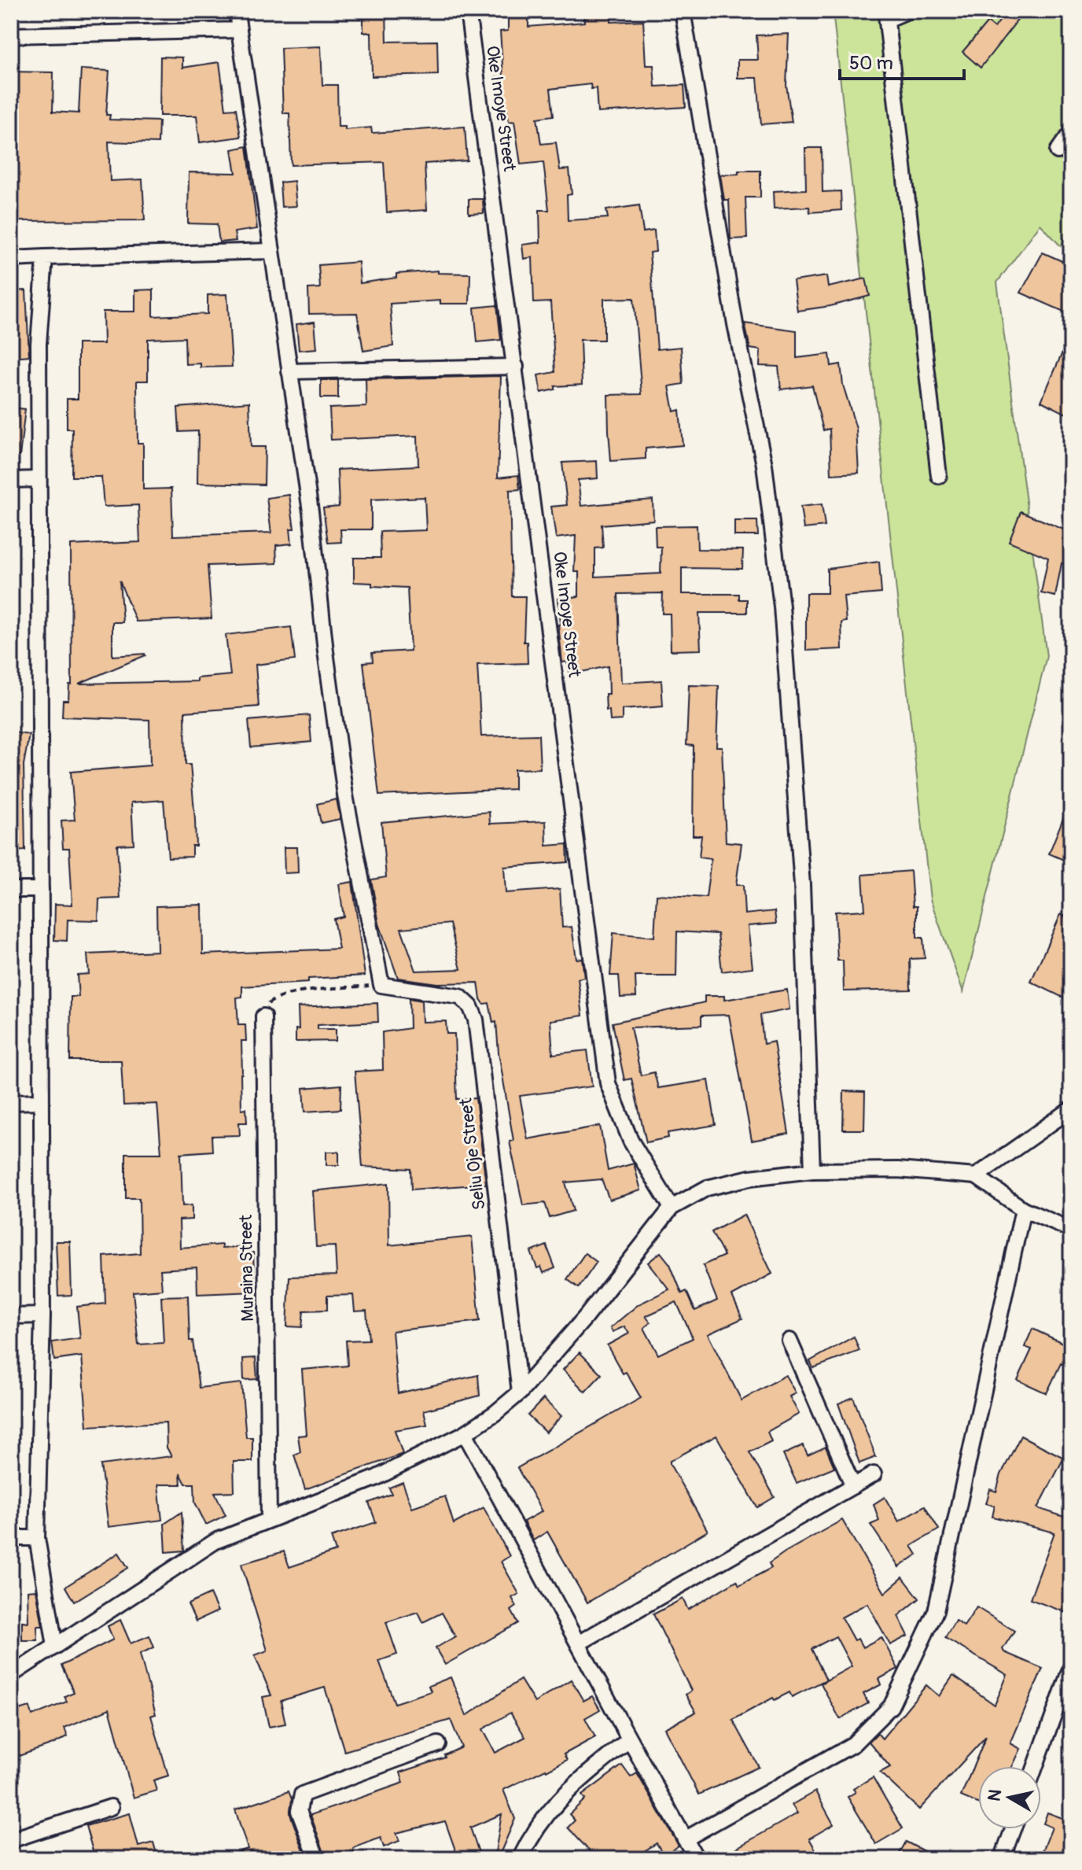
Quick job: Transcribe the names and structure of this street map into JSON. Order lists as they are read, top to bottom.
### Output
{
  "streets": {
    "street": ["Oke Imoye Street", "Seliu Oje Street", "Muraina Street"]
  },
  "scale_bar": "50 m",
  "north": "left"
}
